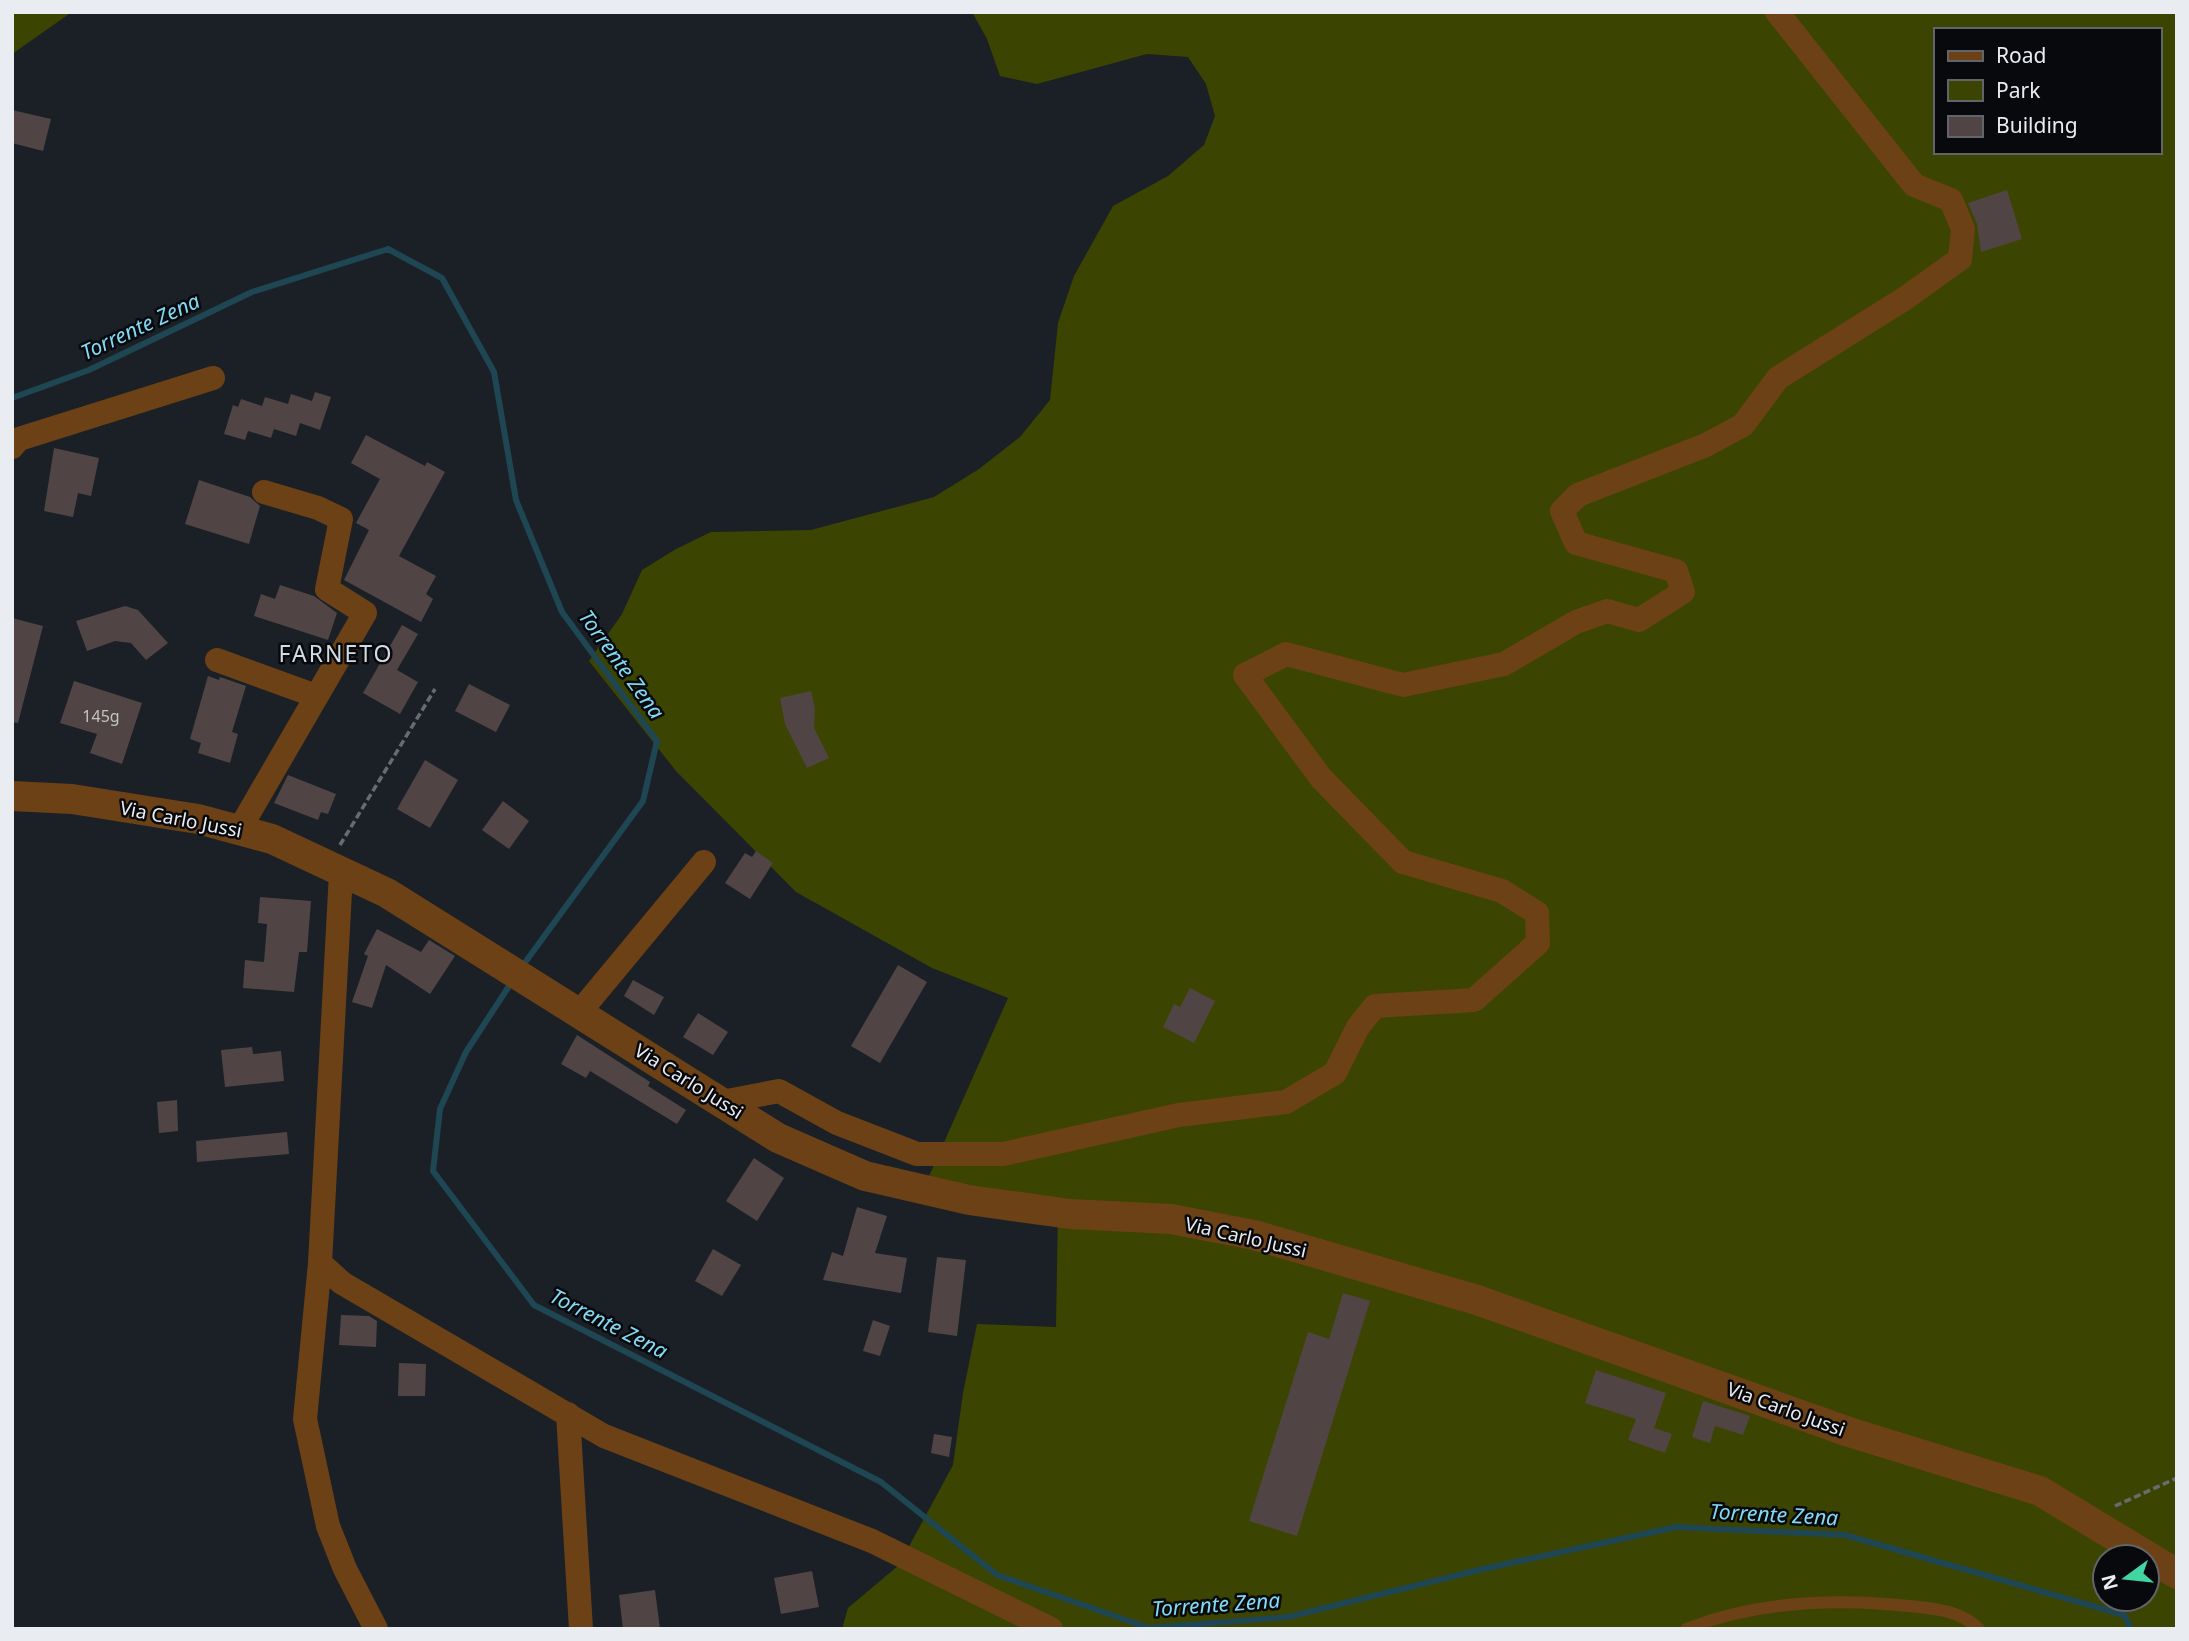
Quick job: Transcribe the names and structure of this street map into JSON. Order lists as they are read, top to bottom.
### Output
{
  "streets": {
    "street": ["Via Carlo Jussi"]
  },
  "districts": ["FARNETO"],
  "water": ["Torrente Zena"],
  "house_numbers": ["145g"],
  "legend": ["Road", "Park", "Building"],
  "north": "left"
}
